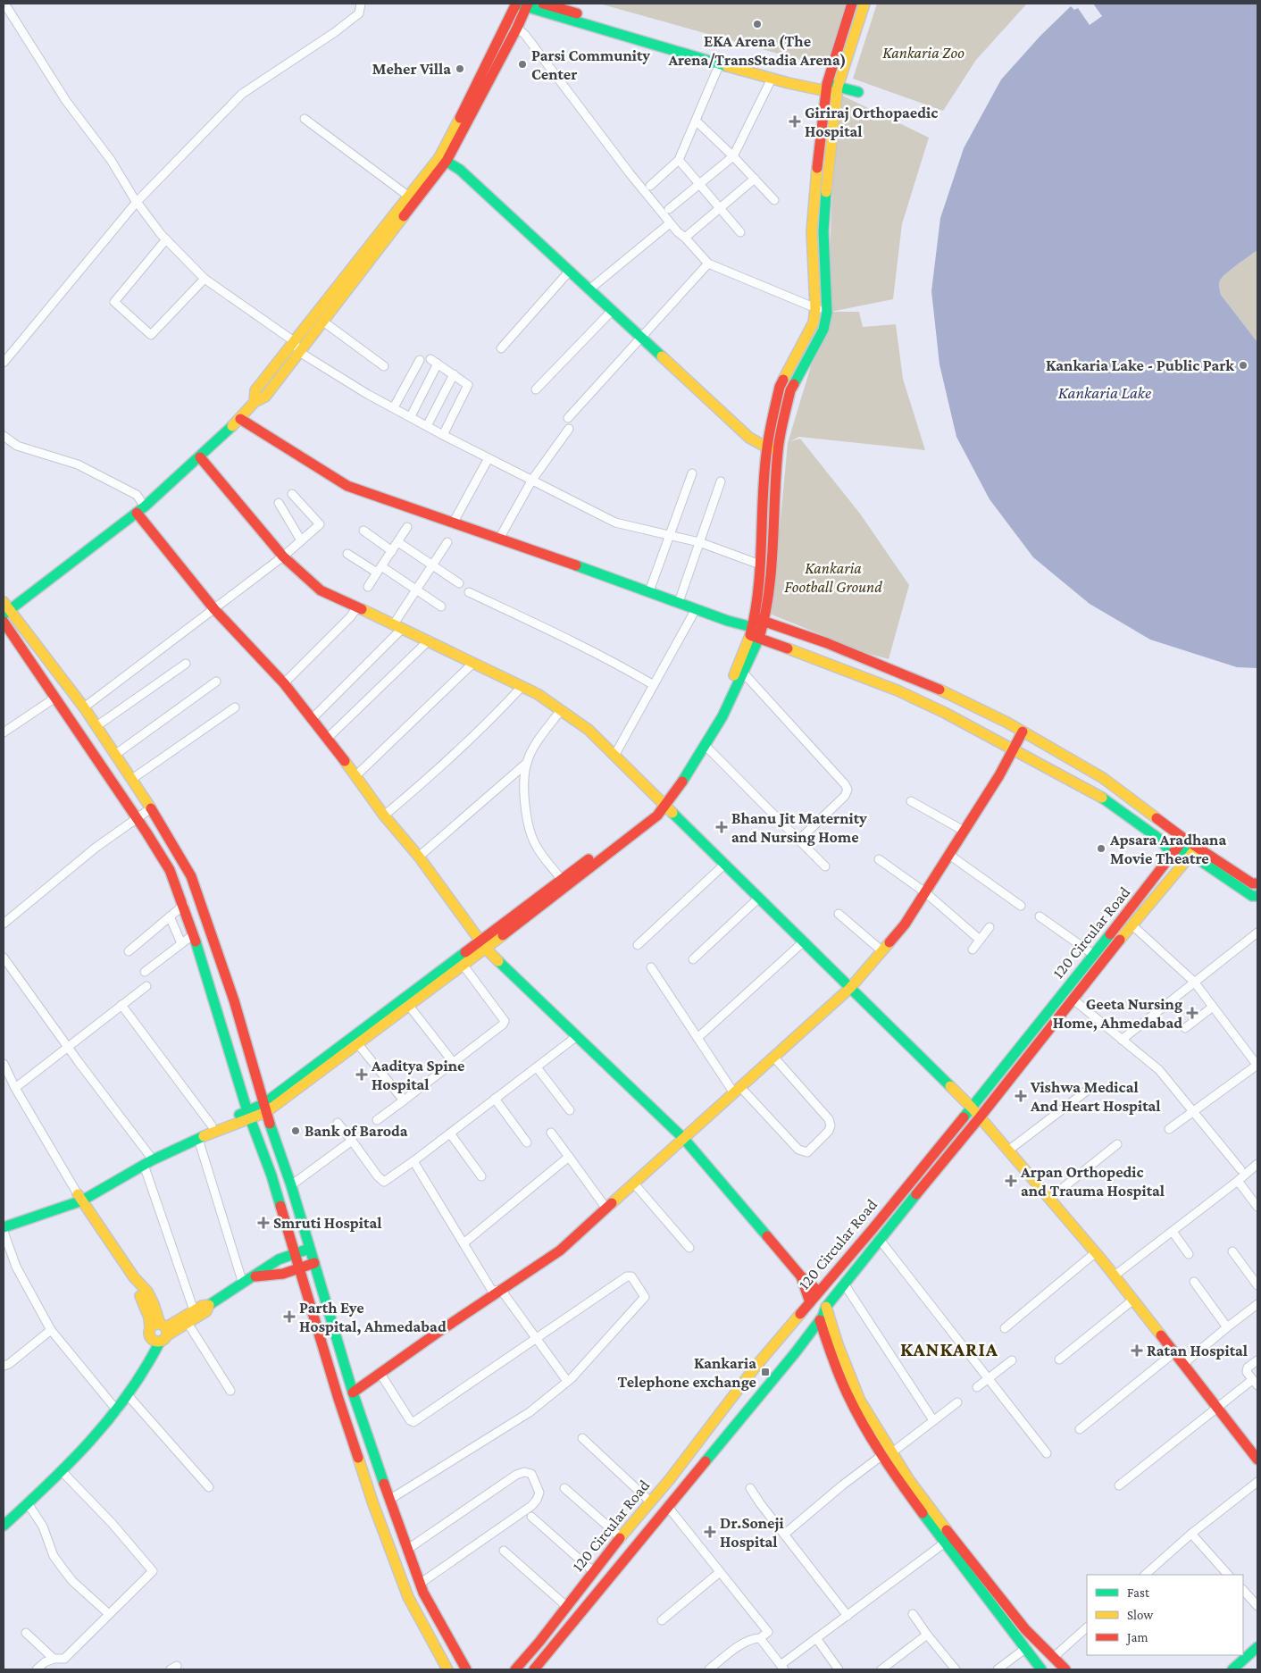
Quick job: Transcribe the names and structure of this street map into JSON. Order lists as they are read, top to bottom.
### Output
{
  "streets": {
    "main road": ["120 Circular Road"]
  },
  "districts": ["KANKARIA"],
  "water": ["Kankaria Lake"],
  "parks": ["Kankaria Zoo", "Kankaria Football Ground"],
  "places": {
    "other": [
      "EKA Arena (The Arena/TransStadia Arena)",
      "Parsi Community Center",
      "Meher Villa",
      "Kankaria Lake - Public Park",
      "Apsara Aradhana Movie Theatre",
      "Bank of Baroda"
    ],
    "health": [
      "Giriraj Orthopaedic Hospital",
      "Bhanu Jit Maternity and Nursing Home",
      "Geeta Nursing Home, Ahmedabad",
      "Aaditya Spine Hospital",
      "Vishwa Medical And Heart Hospital",
      "Arpan Orthopedic and Trauma Hospital",
      "Smruti Hospital",
      "Parth Eye Hospital, Ahmedabad",
      "Ratan Hospital",
      "Dr.Soneji Hospital"
    ],
    "transit": ["Kankaria Telephone exchange"]
  },
  "legend": ["Fast", "Slow", "Jam"]
}
